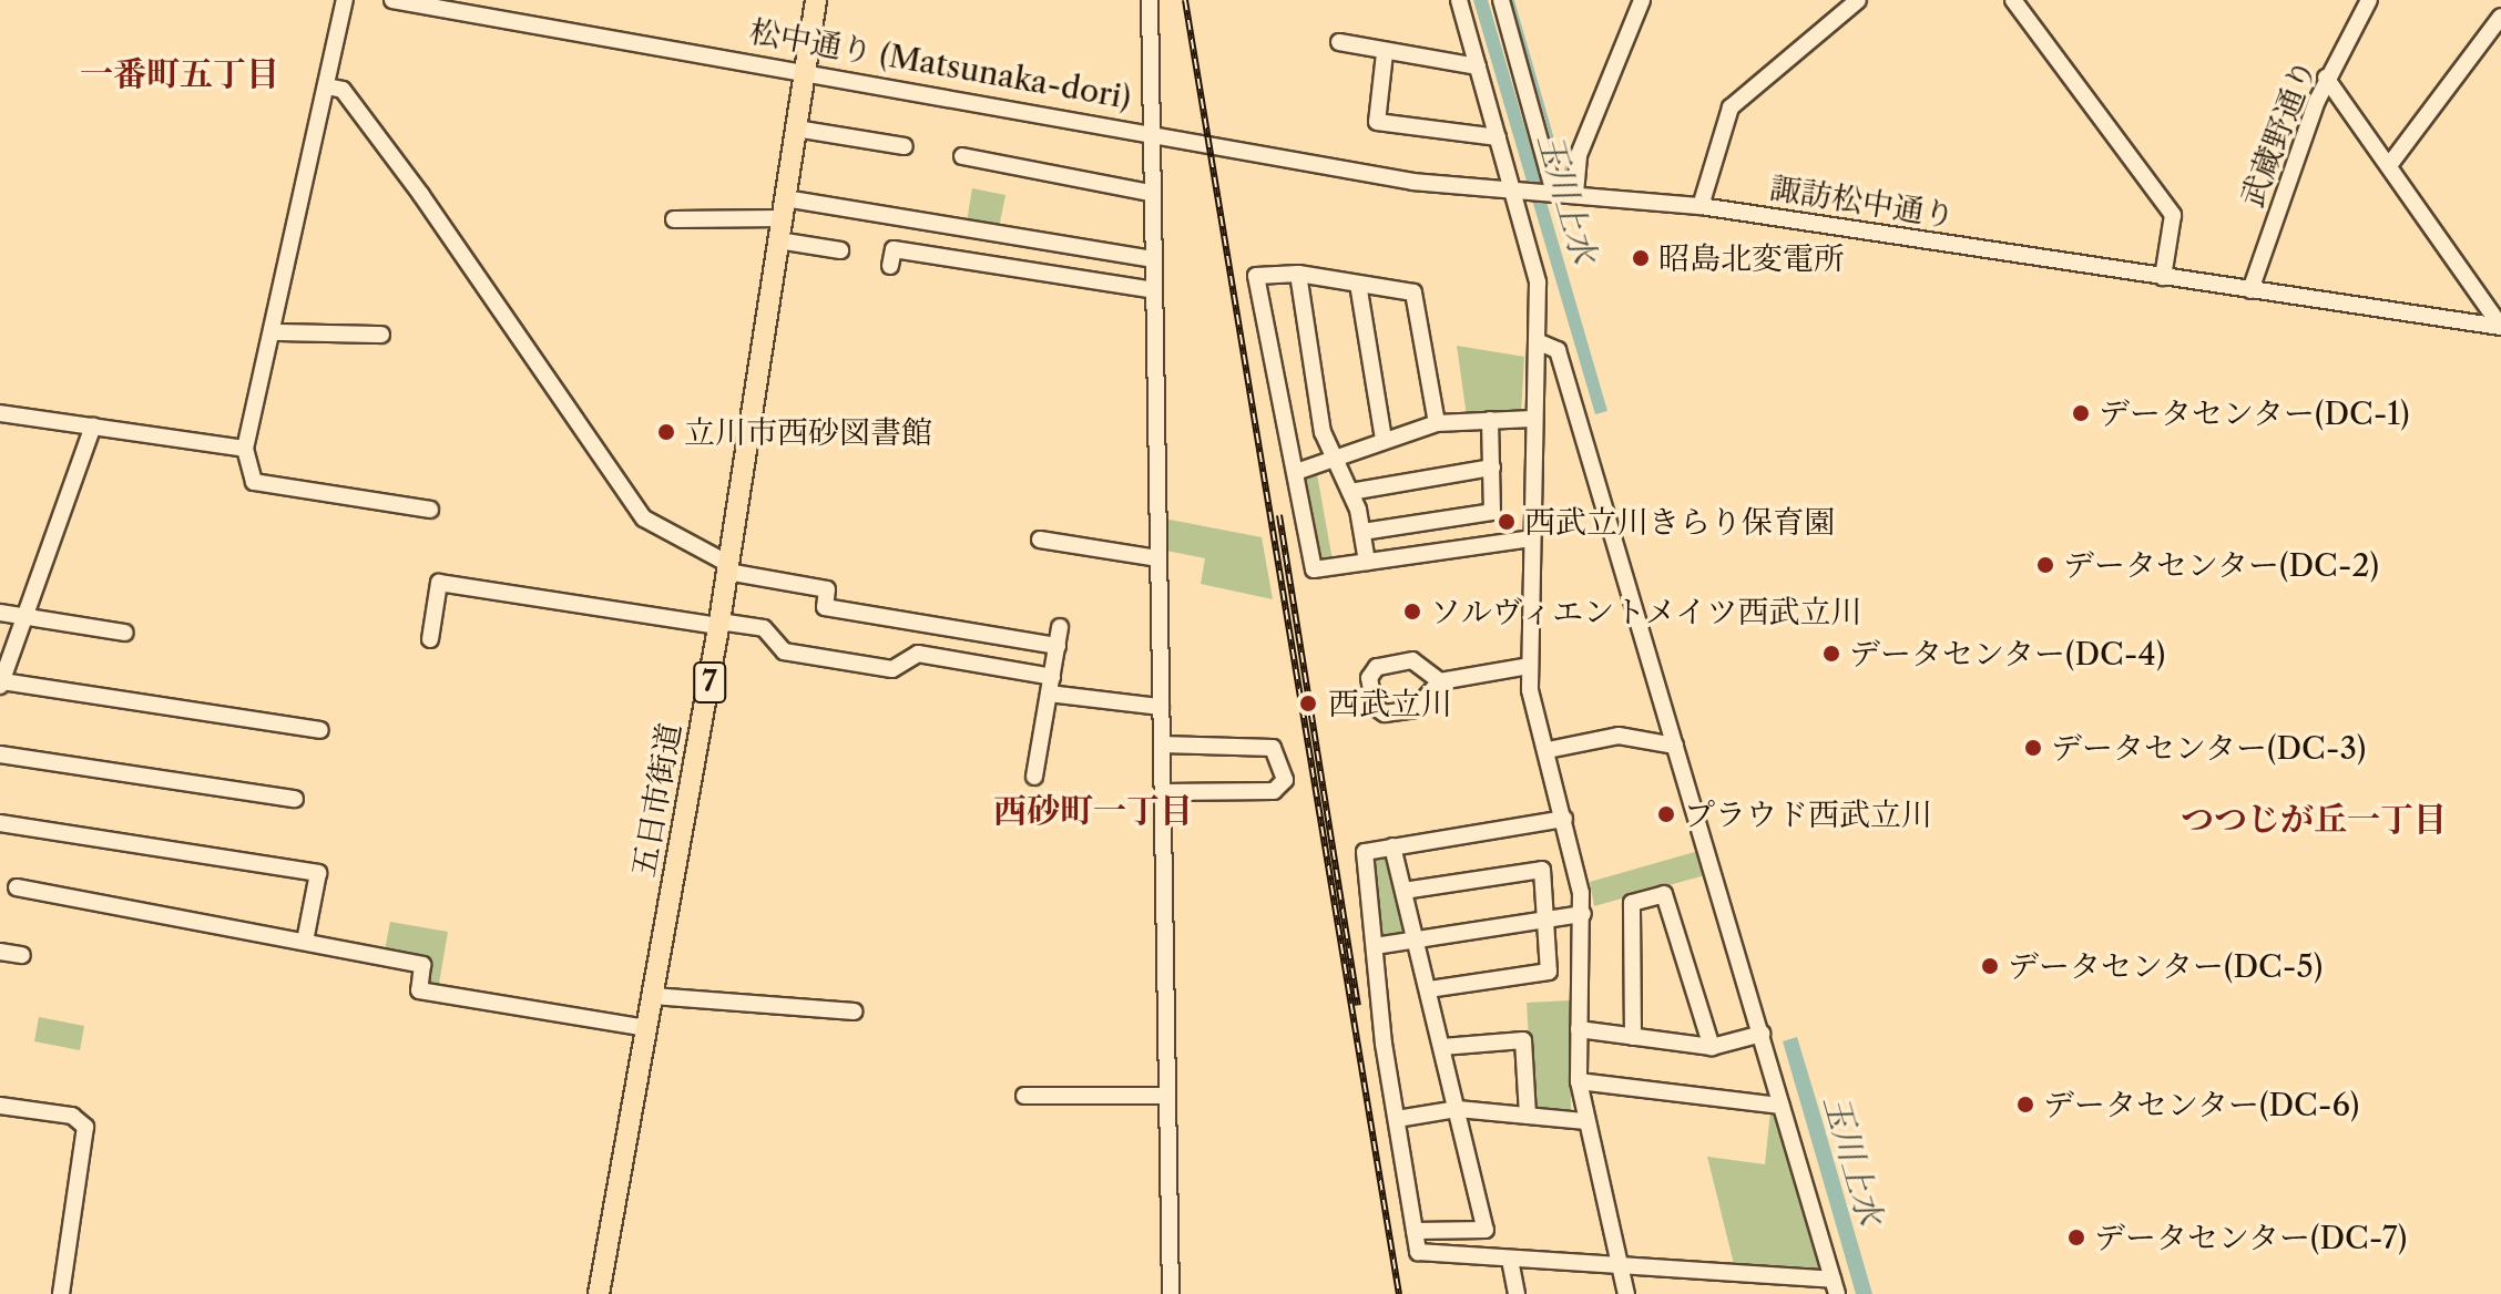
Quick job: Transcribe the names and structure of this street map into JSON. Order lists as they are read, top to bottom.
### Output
{
  "streets": {
    "main road": ["7", "五日市街道"],
    "street": ["松中通り (Matsunaka-dori)", "武蔵野通り", "諏訪松中通り"]
  },
  "crossings": [
    ["松中通り (Matsunaka-dori)", "諏訪松中通り"],
    ["松中通り (Matsunaka-dori)", "五日市街道"],
    ["武蔵野通り", "諏訪松中通り"]
  ],
  "districts": ["一番町五丁目", "西砂町一丁目", "つつじが丘一丁目"],
  "water": ["玉川上水"],
  "places": [
    "昭島北変電所",
    "データセンター(DC-1)",
    "立川市西砂図書館",
    "西武立川きらり保育園",
    "データセンター(DC-2)",
    "ソルヴィエントメイツ西武立川",
    "データセンター(DC-4)",
    "西武立川",
    "データセンター(DC-3)",
    "プラウド西武立川",
    "データセンター(DC-5)",
    "データセンター(DC-6)",
    "データセンター(DC-7)"
  ]
}
